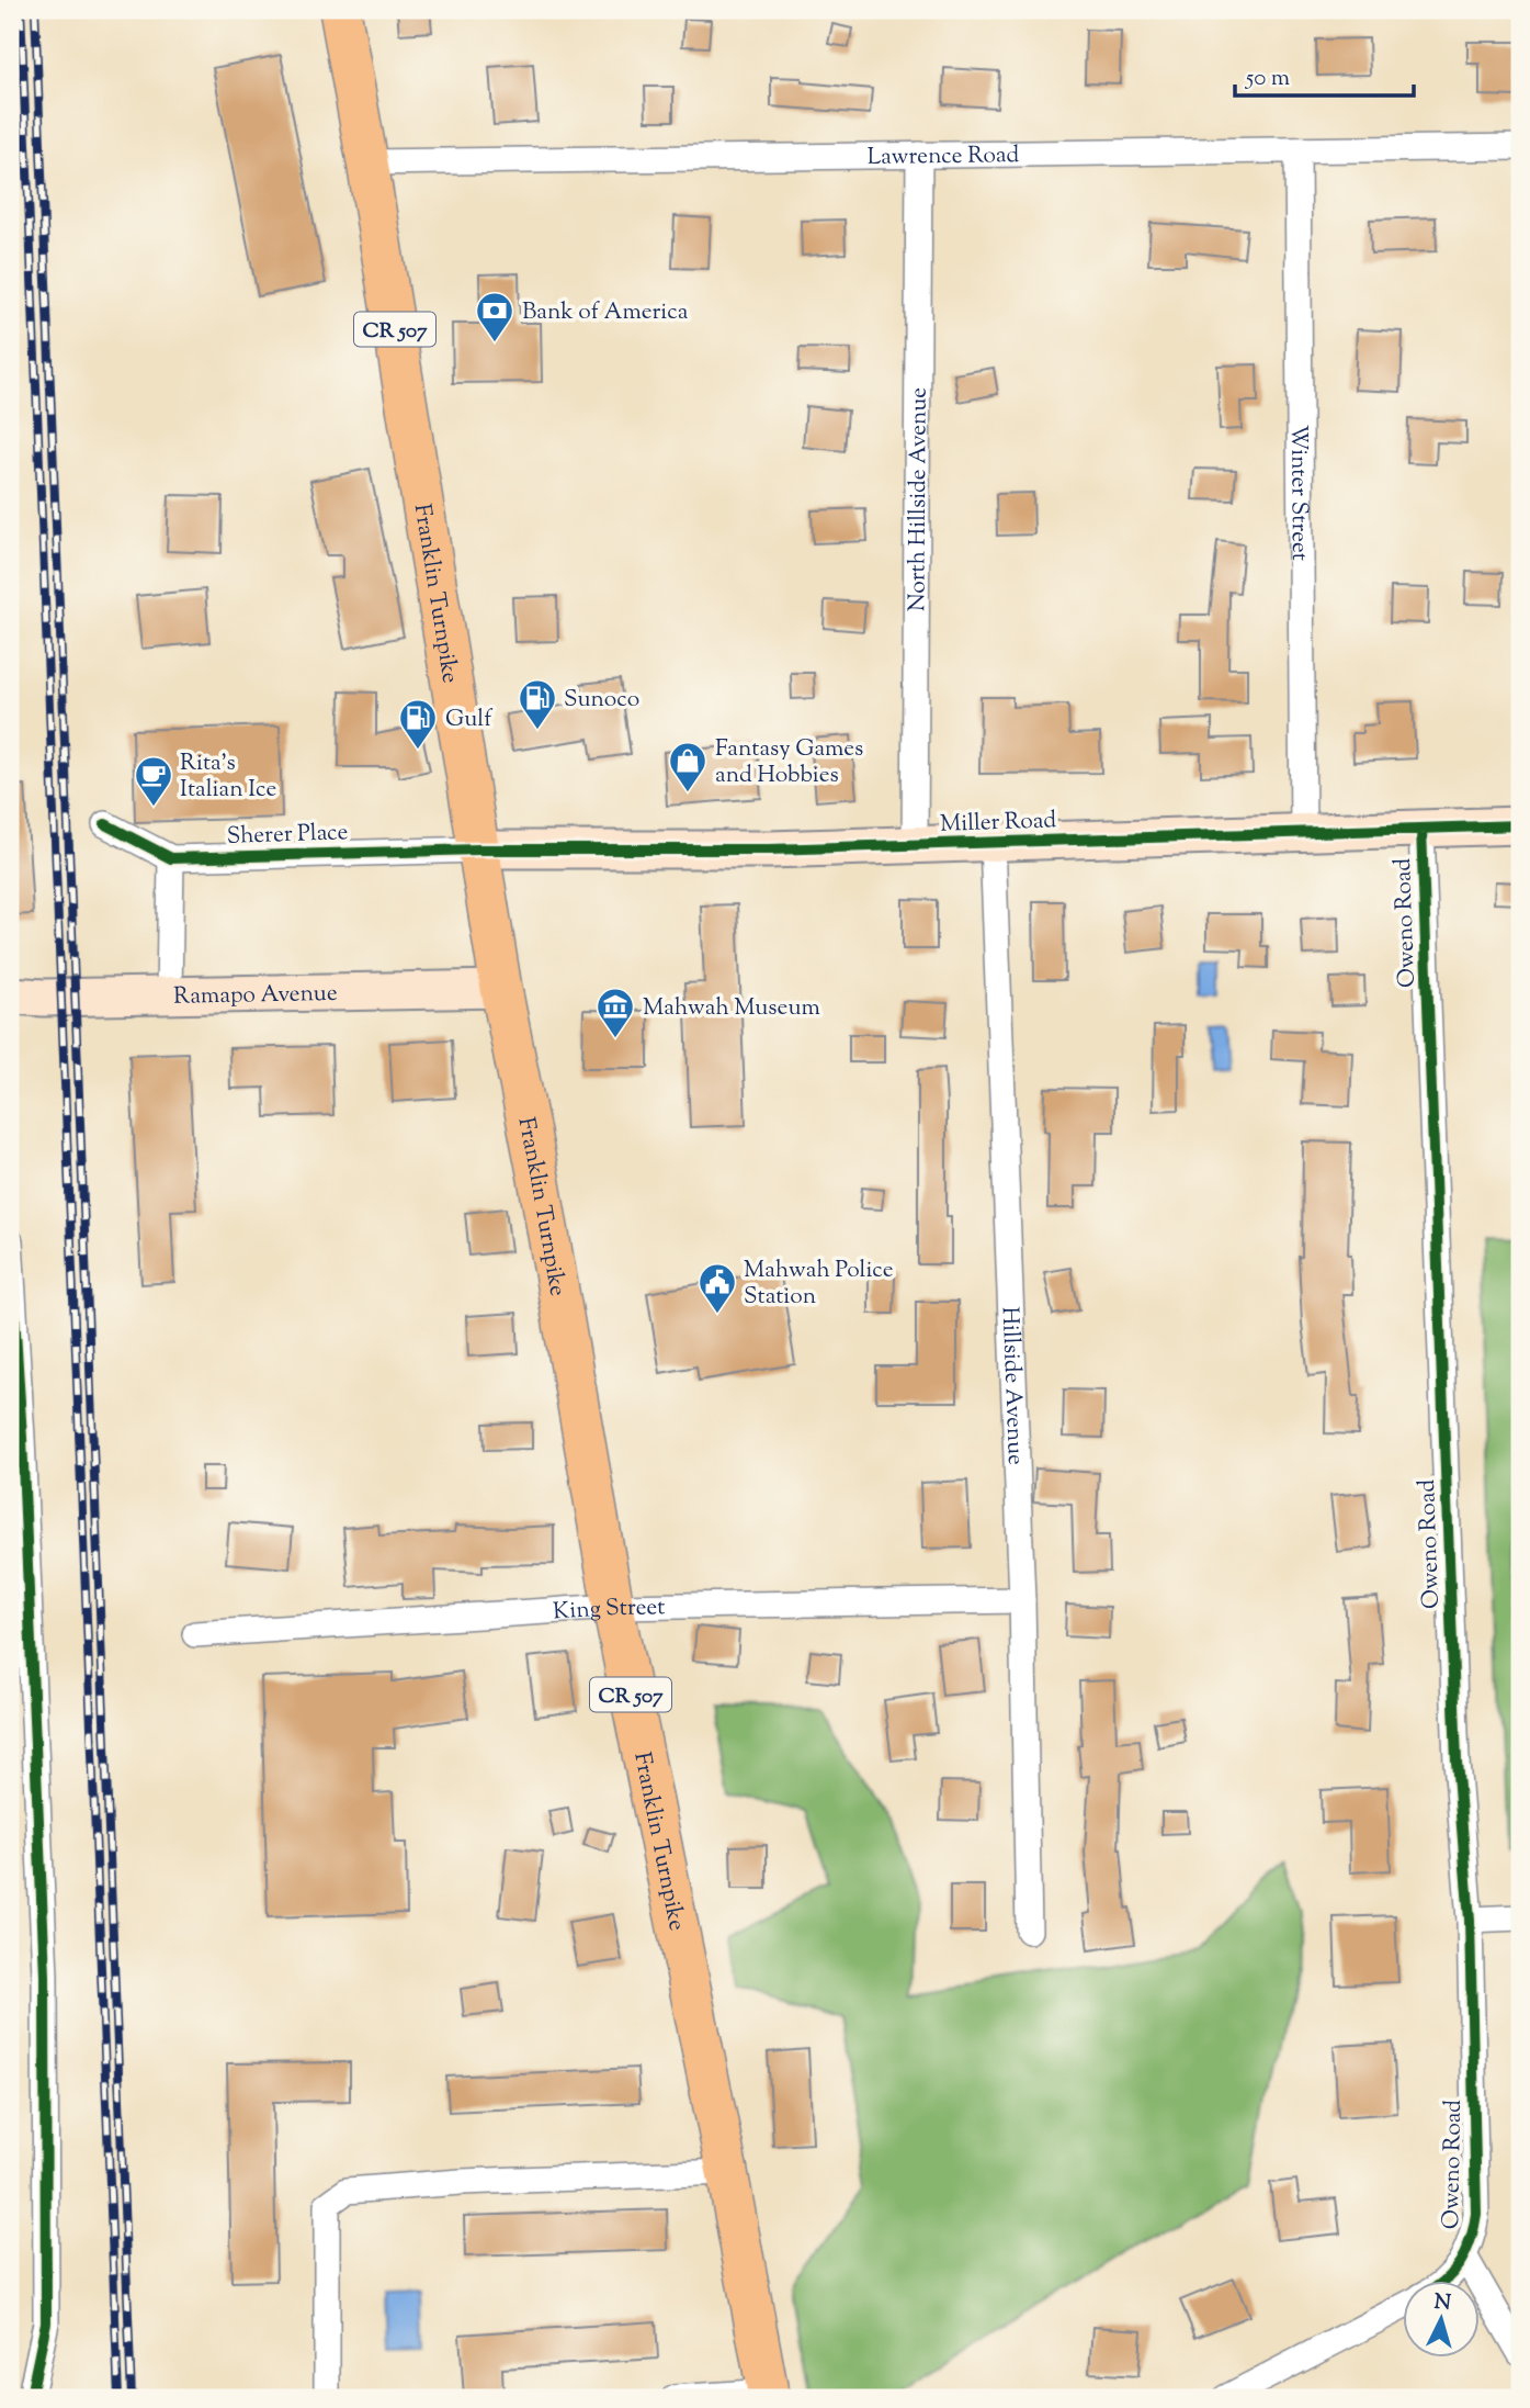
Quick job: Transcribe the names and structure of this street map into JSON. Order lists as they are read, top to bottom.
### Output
{
  "streets": {
    "main road": ["CR 507", "Franklin Turnpike"],
    "street": [
      "Lawrence Road",
      "Winter Street",
      "North Hillside Avenue",
      "Miller Road",
      "Sherer Place",
      "Oweno Road",
      "Ramapo Avenue",
      "Hillside Avenue",
      "King Street"
    ]
  },
  "crossings": [
    ["Lawrence Road", "Winter Street"],
    ["Lawrence Road", "North Hillside Avenue"],
    ["Lawrence Road", "Franklin Turnpike"],
    ["Winter Street", "Miller Road"],
    ["North Hillside Avenue", "Miller Road"],
    ["Franklin Turnpike", "Miller Road"],
    ["Franklin Turnpike", "Sherer Place"],
    ["Franklin Turnpike", "Ramapo Avenue"],
    ["Franklin Turnpike", "King Street"],
    ["Miller Road", "Sherer Place"],
    ["Miller Road", "Oweno Road"],
    ["Miller Road", "Hillside Avenue"],
    ["Hillside Avenue", "King Street"]
  ],
  "places": {
    "bank": ["Bank of America"],
    "fuel station": ["Sunoco", "Gulf"],
    "shop": ["Fantasy Games and Hobbies"],
    "cafe": ["Rita's Italian Ice"],
    "museum": ["Mahwah Museum"],
    "public building": ["Mahwah Police Station"]
  },
  "scale_bar": "50 m",
  "north": "top"
}
